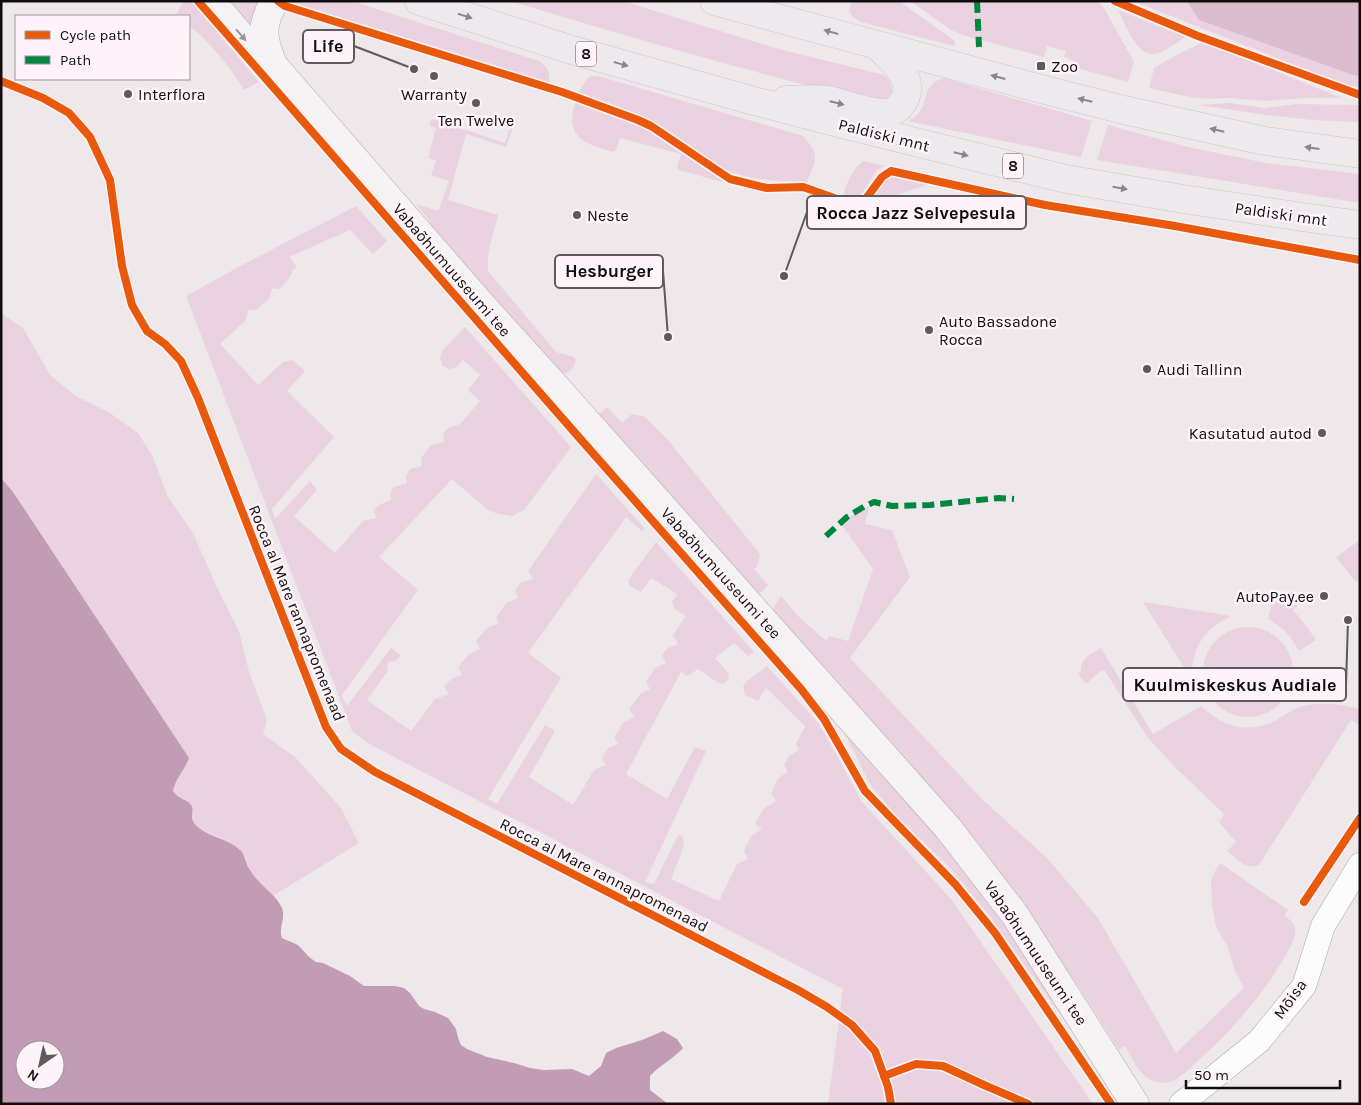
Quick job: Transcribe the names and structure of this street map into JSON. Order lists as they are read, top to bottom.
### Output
{
  "streets": {
    "main road": ["8", "Paldiski mnt"],
    "street": ["Vabaõhumuuseumi tee", "Mõisa"],
    "cycle path": ["Rocca al Mare rannapromenaad"]
  },
  "places": {
    "transit": ["Zoo"],
    "other": [
      "Life",
      "Warranty",
      "Interflora",
      "Ten Twelve",
      "Neste",
      "Rocca Jazz Selvepesula",
      "Auto Bassadone Rocca",
      "Hesburger",
      "Audi Tallinn",
      "Kasutatud autod",
      "AutoPay.ee",
      "Kuulmiskeskus Audiale"
    ]
  },
  "legend": ["Cycle path", "Path"],
  "scale_bar": "50 m",
  "north": "bottom left"
}
